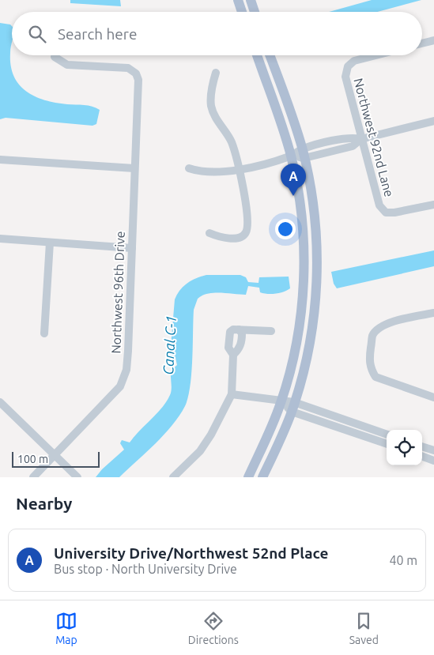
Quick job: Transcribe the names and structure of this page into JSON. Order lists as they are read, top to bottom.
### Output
{
  "streets": {
    "street": ["Northwest 92nd Lane", "Northwest 96th Drive"]
  },
  "water": ["Canal C-1"],
  "scale_bar": "100 m",
  "page": {
    "search": "Search here",
    "pins": "A",
    "scale": "100 m",
    "heading": "Nearby",
    "list": [
      {
        "mark": "A",
        "name": "University Drive/Northwest 52nd Place",
        "note": "Bus stop · North University Drive",
        "value": "40 m"
      }
    ],
    "nav": ["Map", "Directions", "Saved"]
  }
}
